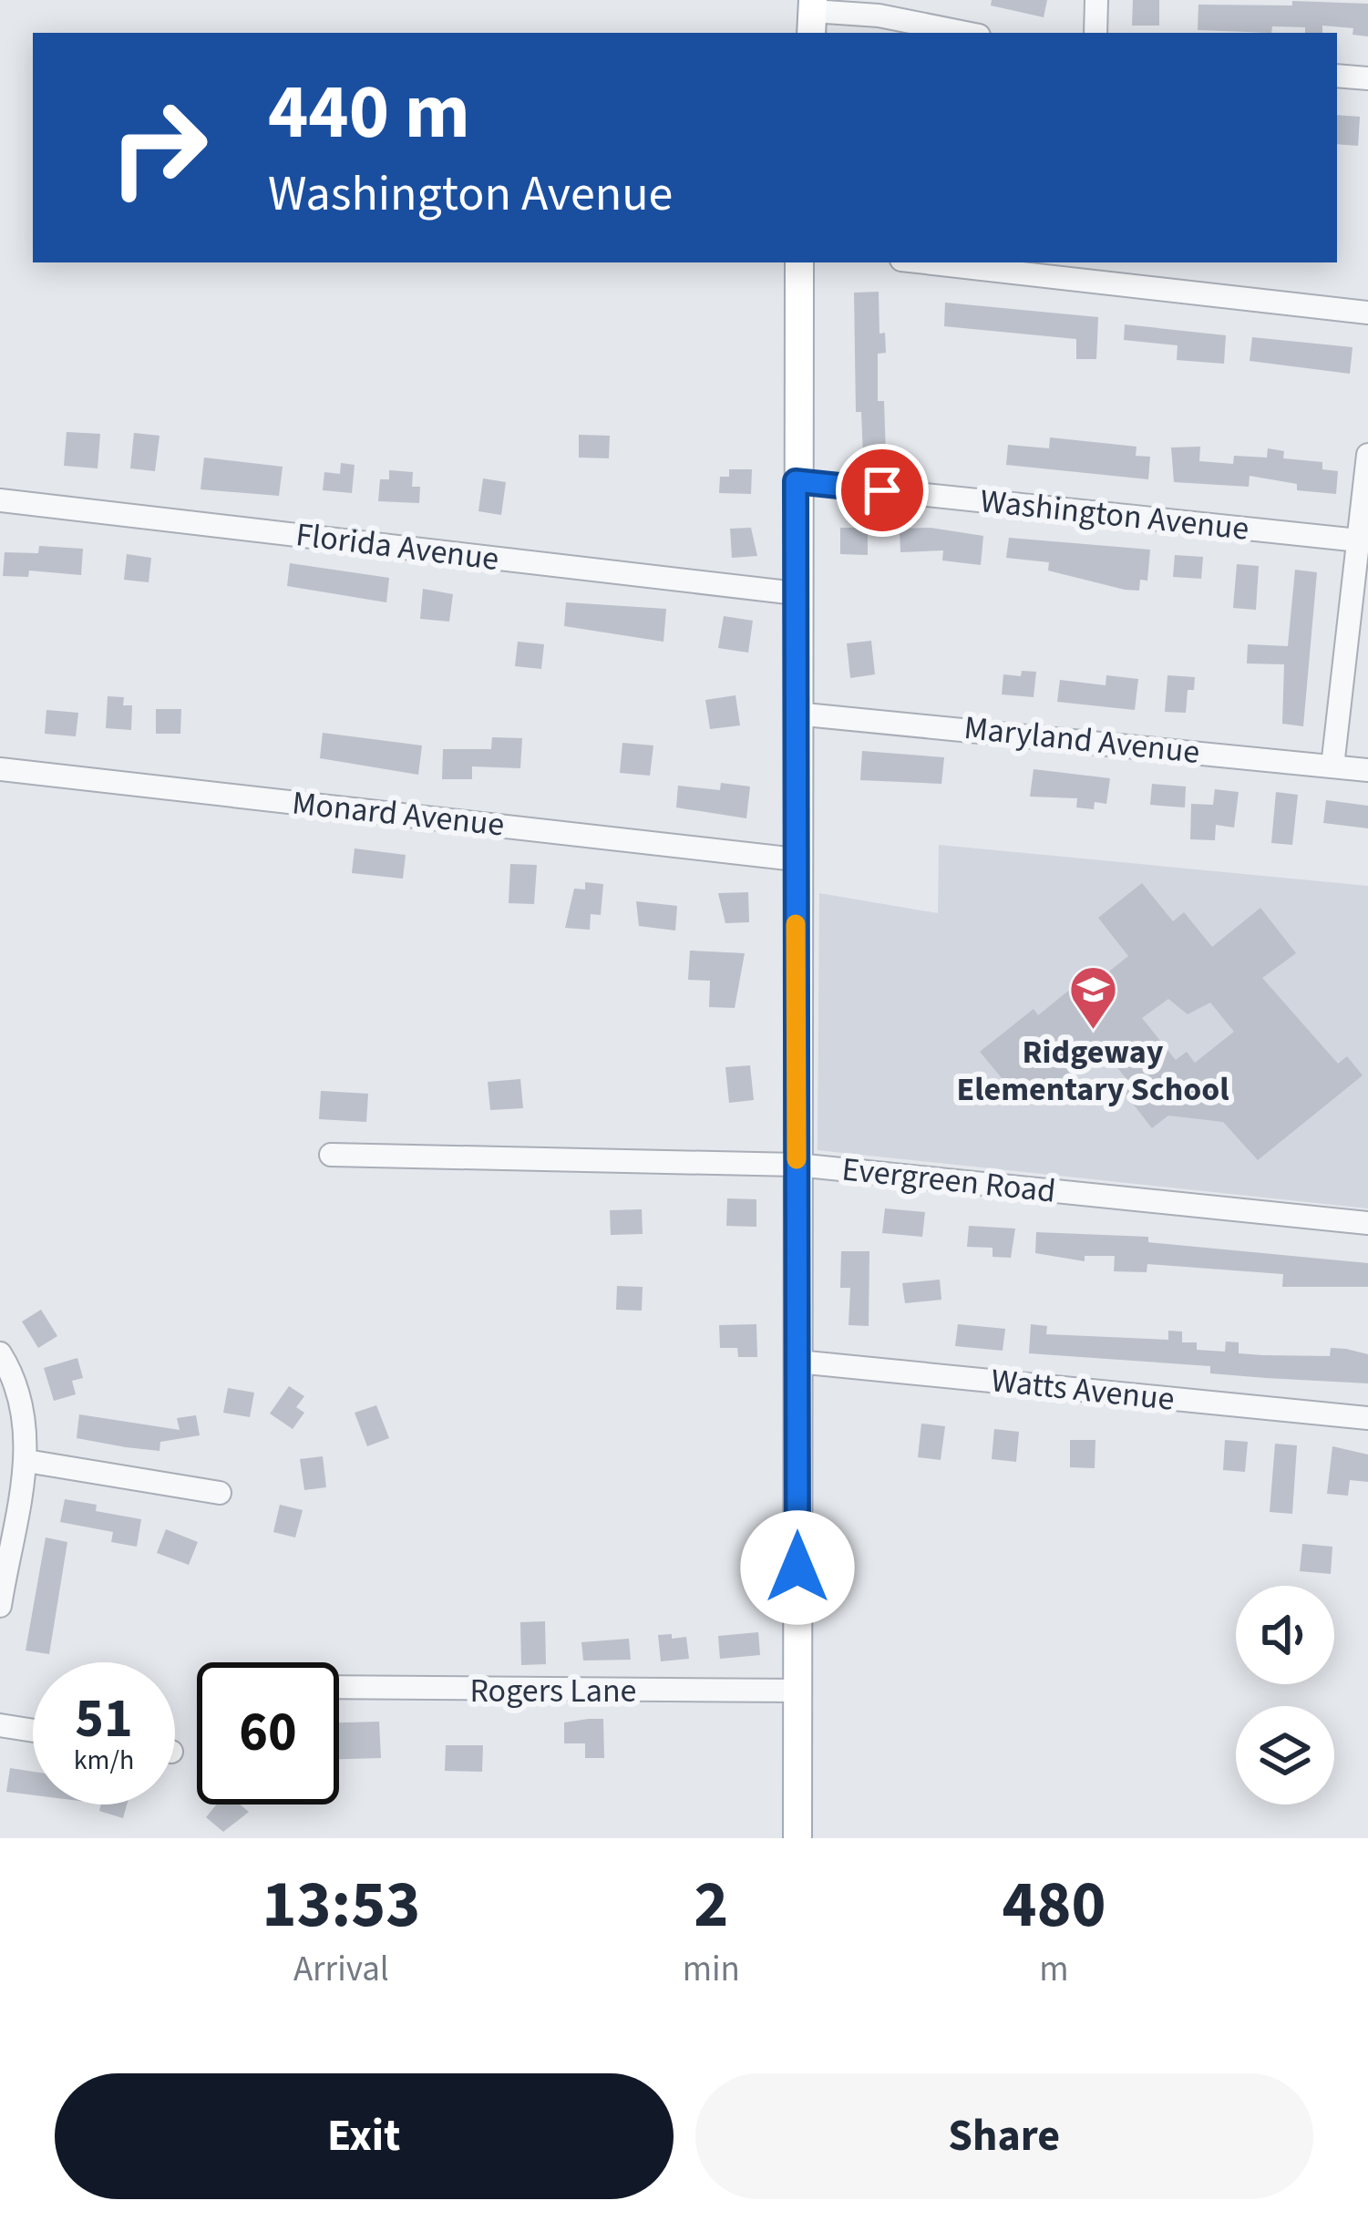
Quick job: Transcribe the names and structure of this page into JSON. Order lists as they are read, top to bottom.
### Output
{
  "streets": {
    "street": [
      "Washington Avenue",
      "Florida Avenue",
      "Maryland Avenue",
      "Monard Avenue",
      "Evergreen Road",
      "Watts Avenue",
      "Rogers Lane"
    ]
  },
  "places": {
    "school or university": ["Ridgeway Elementary School"]
  },
  "page": {
    "turn": ["440 m", "Washington Avenue"],
    "speed": "51 km/h",
    "limit": "60",
    "eta": [
      "13:53",
      "Arrival",
      "2",
      "min",
      "480",
      "m"
    ],
    "buttons": ["Exit", "Share"]
  }
}
